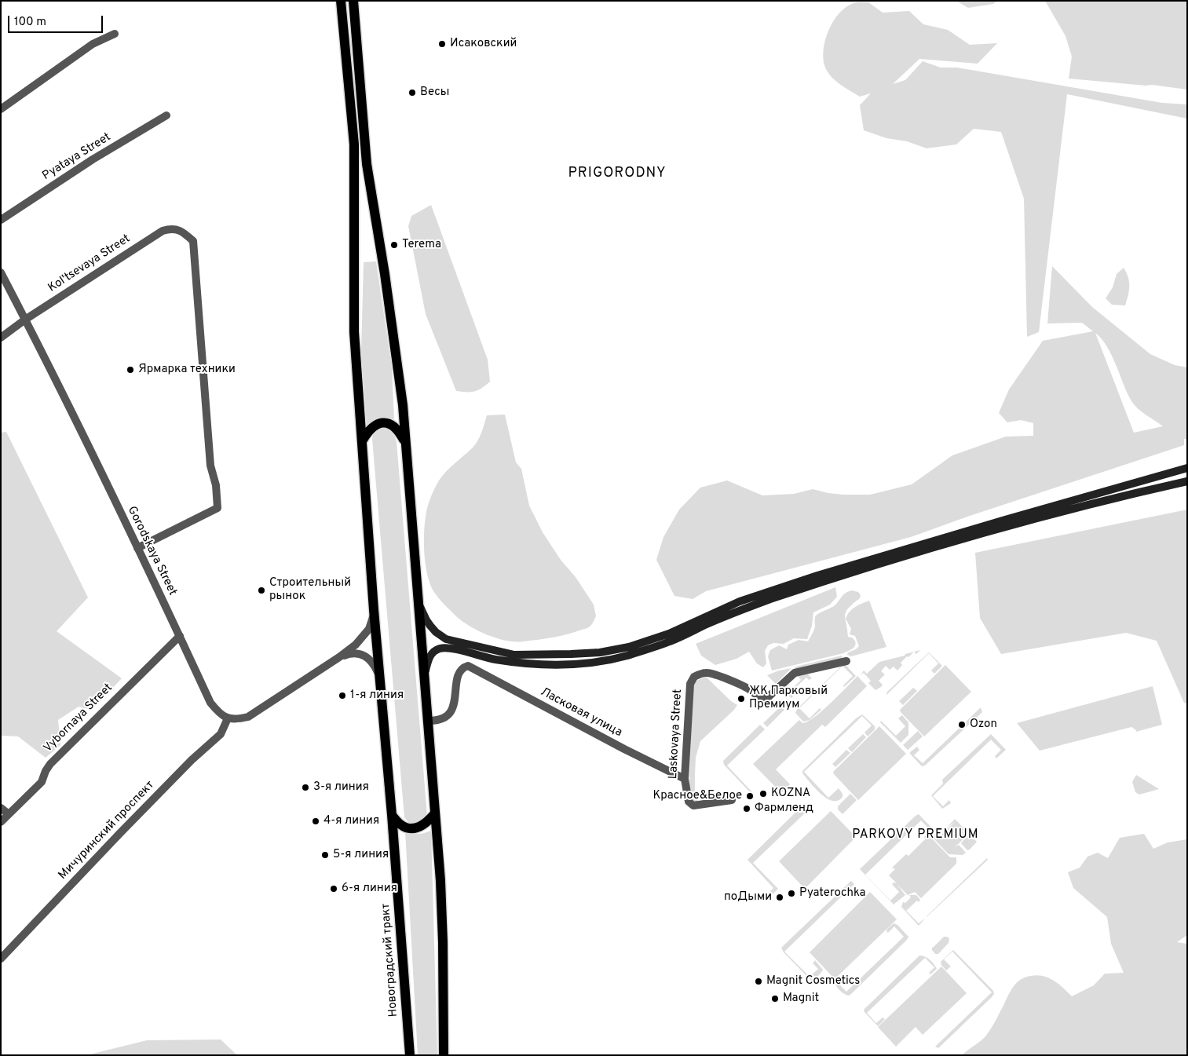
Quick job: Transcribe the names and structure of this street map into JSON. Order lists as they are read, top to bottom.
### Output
{
  "streets": {
    "main road": ["Новоградский тракт"],
    "street": [
      "Pyataya Street",
      "Kol'tsevaya Street",
      "Gorodskaya Street",
      "Ласковая улица",
      "Vybornaya Street",
      "Laskovaya Street",
      "Мичуринский проспект"
    ]
  },
  "crossings": [
    ["Kol'tsevaya Street", "Gorodskaya Street"],
    ["Gorodskaya Street", "Vybornaya Street"],
    ["Gorodskaya Street", "Мичуринский проспект"],
    ["Ласковая улица", "Laskovaya Street"]
  ],
  "districts": ["PRIGORODNY", "PARKOVY PREMIUM"],
  "places": [
    "Исаковский",
    "Весы",
    "Terema",
    "Ярмарка техники",
    "Строительный рынок",
    "1-я линия",
    "ЖК Парковый Премиум",
    "Ozon",
    "3-я линия",
    "KOZNA",
    "Красное&Белое",
    "Фармленд",
    "4-я линия",
    "5-я линия",
    "6-я линия",
    "Pyaterochka",
    "поДыми",
    "Magnit Cosmetics",
    "Magnit"
  ],
  "scale_bar": "100 m"
}
